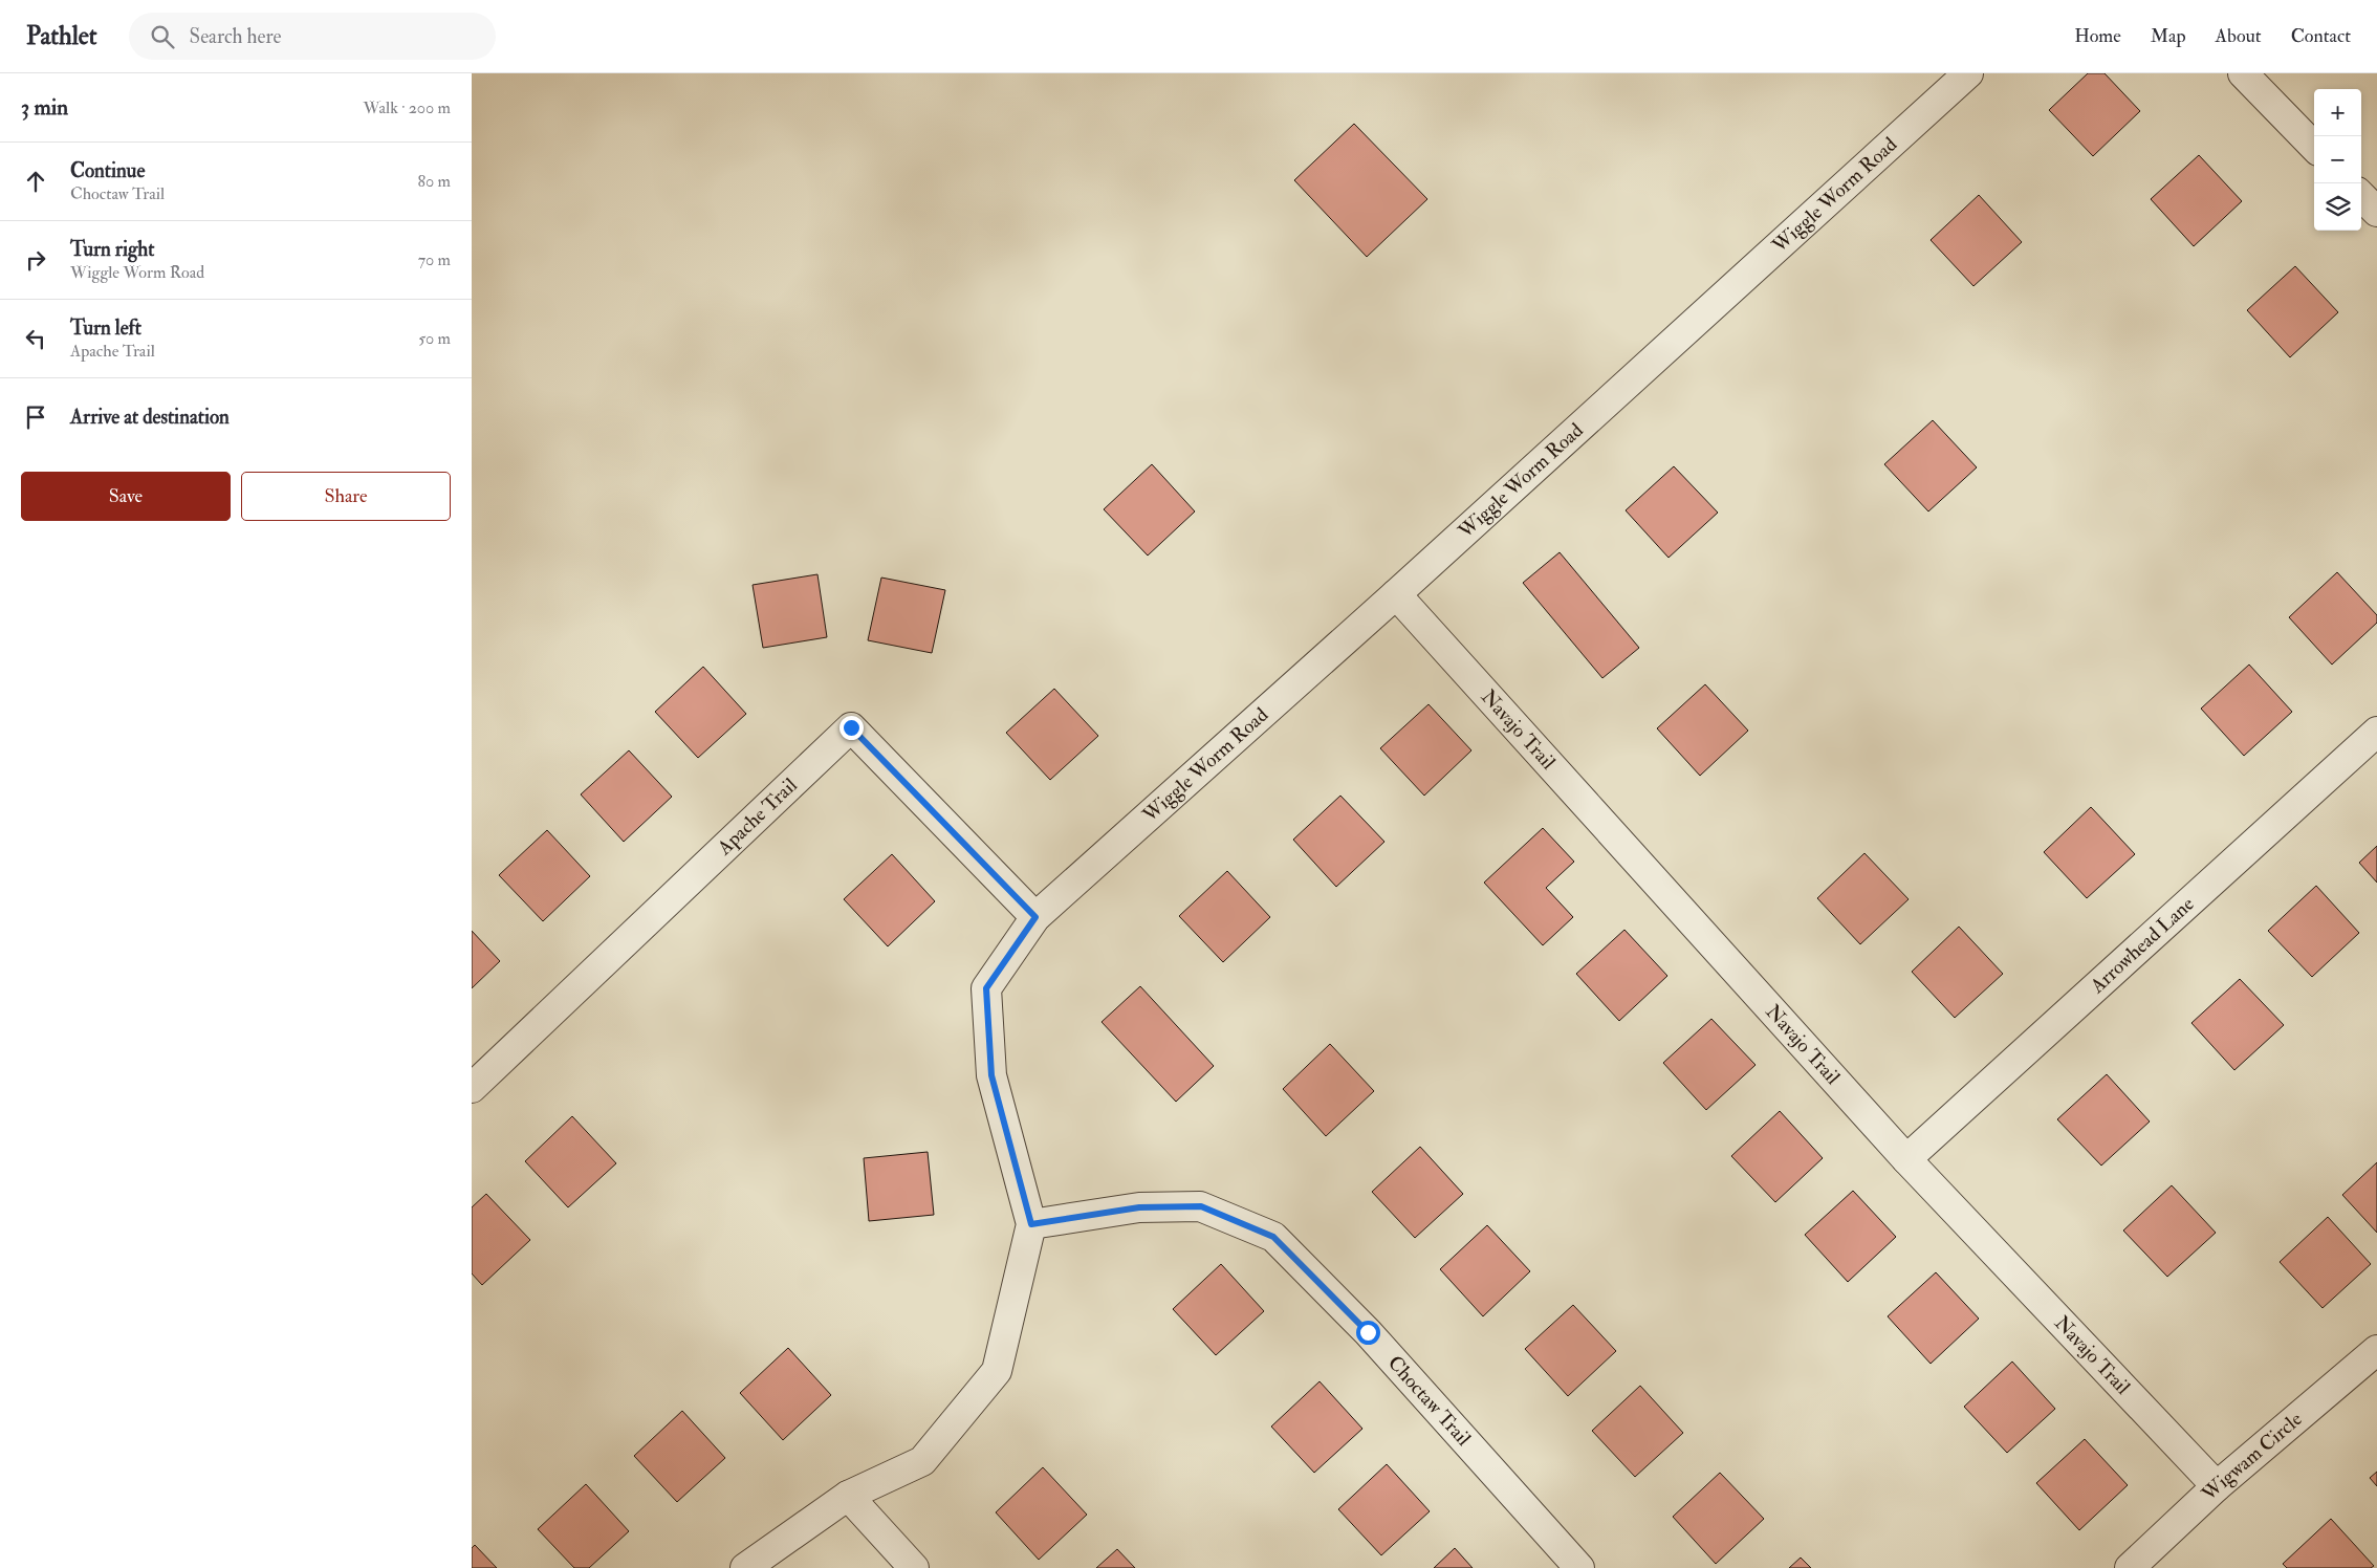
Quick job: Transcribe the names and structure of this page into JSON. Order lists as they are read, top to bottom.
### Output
{
  "streets": {
    "street": [
      "Wiggle Worm Road",
      "Navajo Trail",
      "Apache Trail",
      "Arrowhead Lane",
      "Choctaw Trail",
      "Wigwam Circle"
    ]
  },
  "crossings": [
    ["Wiggle Worm Road", "Navajo Trail"],
    ["Wiggle Worm Road", "Apache Trail"],
    ["Wiggle Worm Road", "Choctaw Trail"],
    ["Navajo Trail", "Arrowhead Lane"],
    ["Navajo Trail", "Wigwam Circle"]
  ],
  "page": {
    "header": "Pathlet",
    "search": "Search here",
    "nav": [
      "Home",
      "Map",
      "About",
      "Contact"
    ],
    "heading": ["3 min", "Walk · 200 m"],
    "map_buttons": ["+", "−"],
    "list": [
      ["Continue", "Choctaw Trail", "80 m"],
      ["Turn right", "Wiggle Worm Road", "70 m"],
      ["Turn left", "Apache Trail", "50 m"],
      "Arrive at destination"
    ],
    "buttons": ["Save", "Share"]
  }
}
